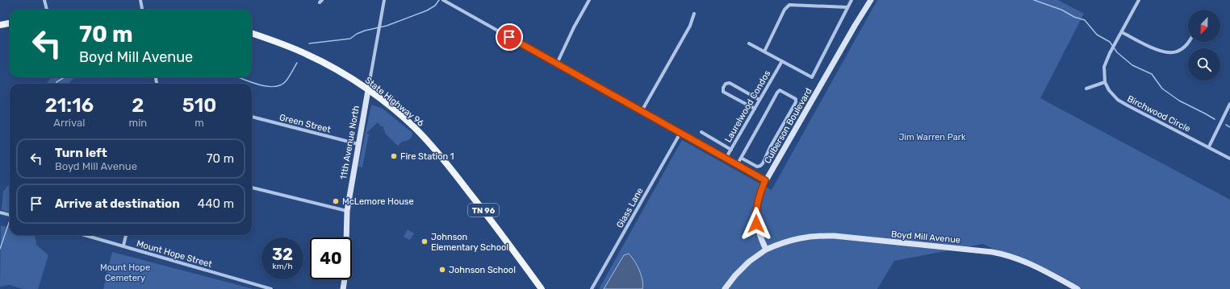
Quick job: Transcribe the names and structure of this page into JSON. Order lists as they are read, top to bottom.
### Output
{
  "streets": {
    "main road": ["State Highway 96", "TN 96"],
    "street": [
      "Laurelwood Condos",
      "Birchwood Circle",
      "Green Street",
      "Culberson Boulevard",
      "11th Avenue North",
      "Glass Lane",
      "Boyd Mill Avenue",
      "Mount Hope Street"
    ]
  },
  "crossings": [
    ["State Highway 96", "11th Avenue North"],
    ["Green Street", "11th Avenue North"],
    ["Culberson Boulevard", "Boyd Mill Avenue"]
  ],
  "parks": ["Jim Warren Park", "Mount Hope Cemetery"],
  "places": [
    "Fire Station 1",
    "McLemore House",
    "Johnson Elementary School",
    "Johnson School"
  ],
  "north": "bottom",
  "page": {
    "turn": ["70 m", "Boyd Mill Avenue"],
    "eta": [
      "21:16",
      "Arrival",
      "2",
      "min",
      "510",
      "m"
    ],
    "list": [
      {
        "name": "Turn left",
        "note": "Boyd Mill Avenue",
        "value": "70 m"
      },
      {
        "name": "Arrive at destination",
        "value": "440 m"
      }
    ],
    "speed": "32 km/h",
    "limit": "40"
  }
}
